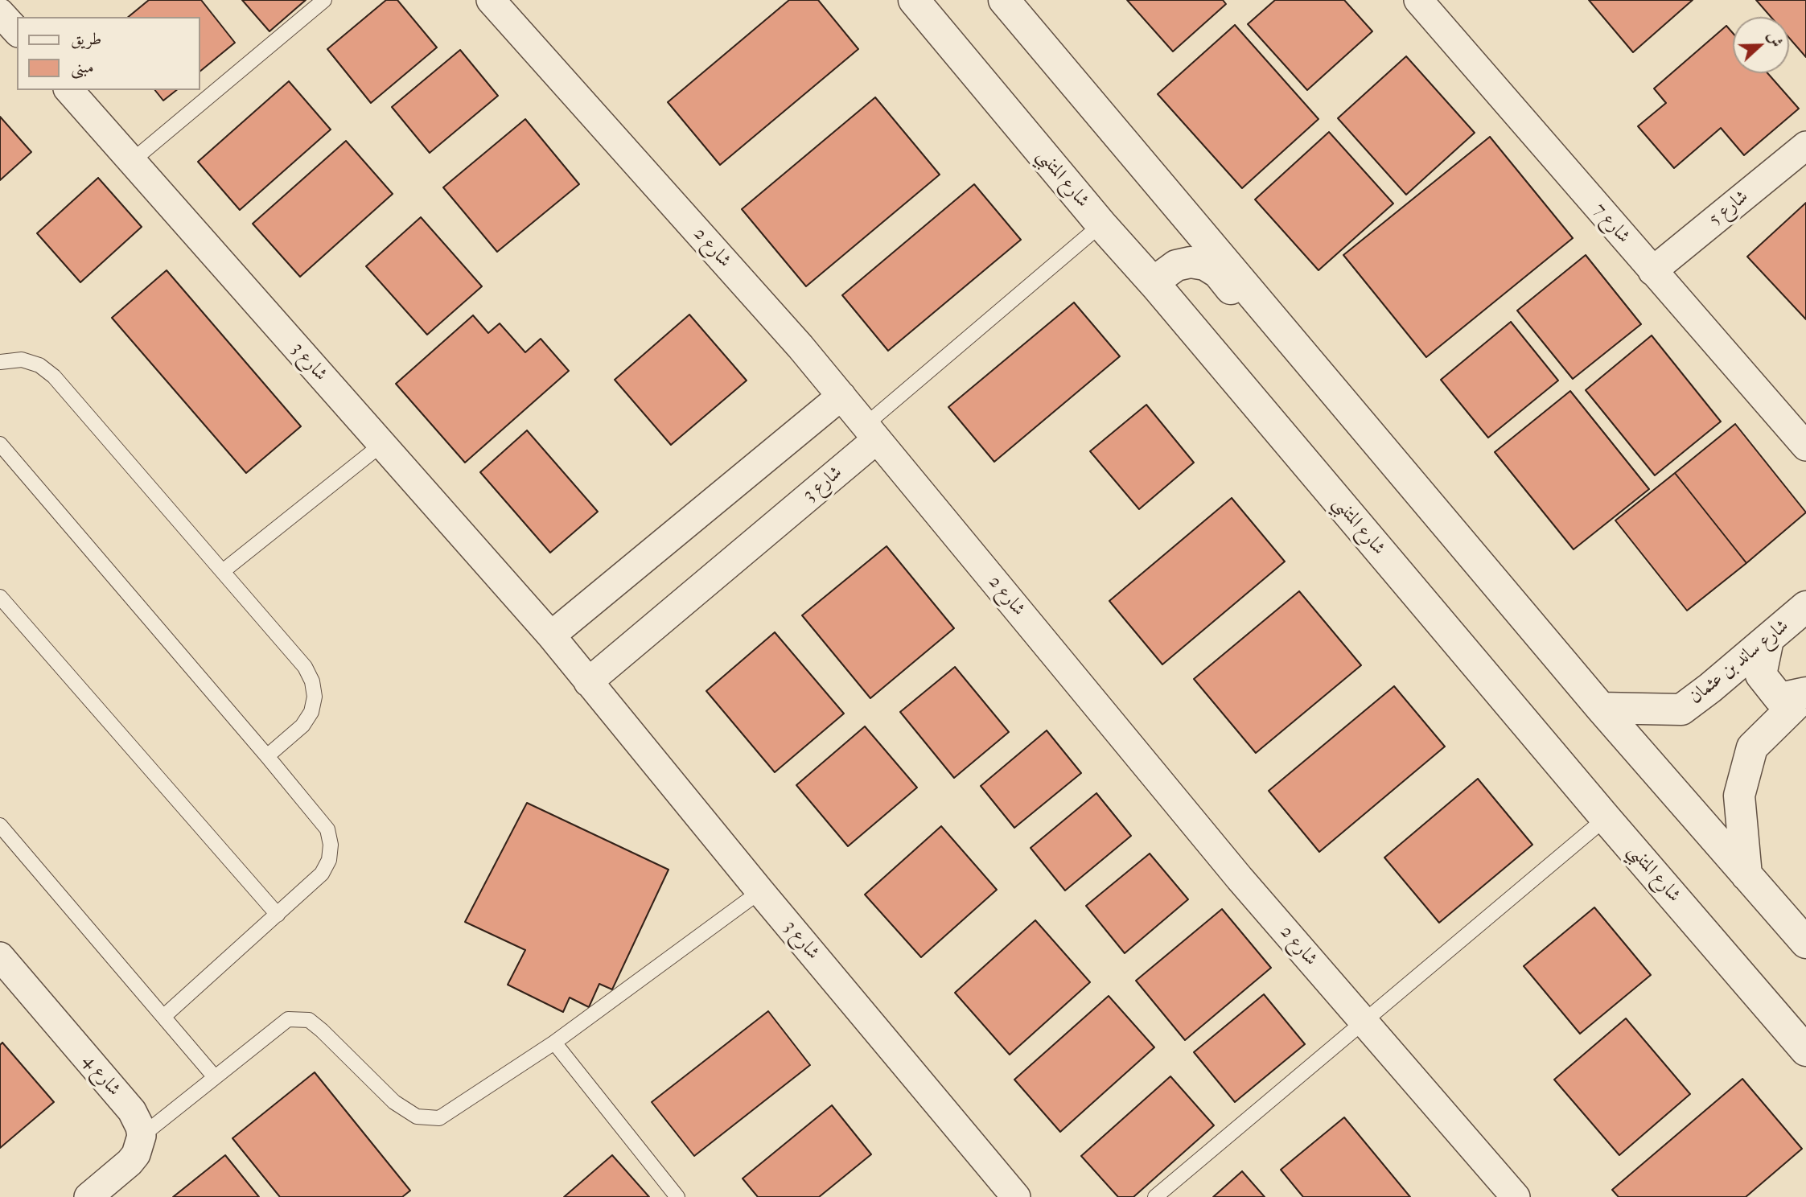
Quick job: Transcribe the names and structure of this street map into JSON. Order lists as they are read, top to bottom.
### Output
{
  "streets": {
    "street": [
      "شارع المتنبي",
      "شارع 5",
      "شارع 7",
      "شارع 2",
      "شارع 3",
      "شارع ساند بن عثمان",
      "شارع 4"
    ]
  },
  "crossings": [
    ["شارع 5", "شارع 7"],
    ["شارع 2", "شارع 3"]
  ],
  "legend": ["طريق", "مبنى"],
  "north": "right"
}
